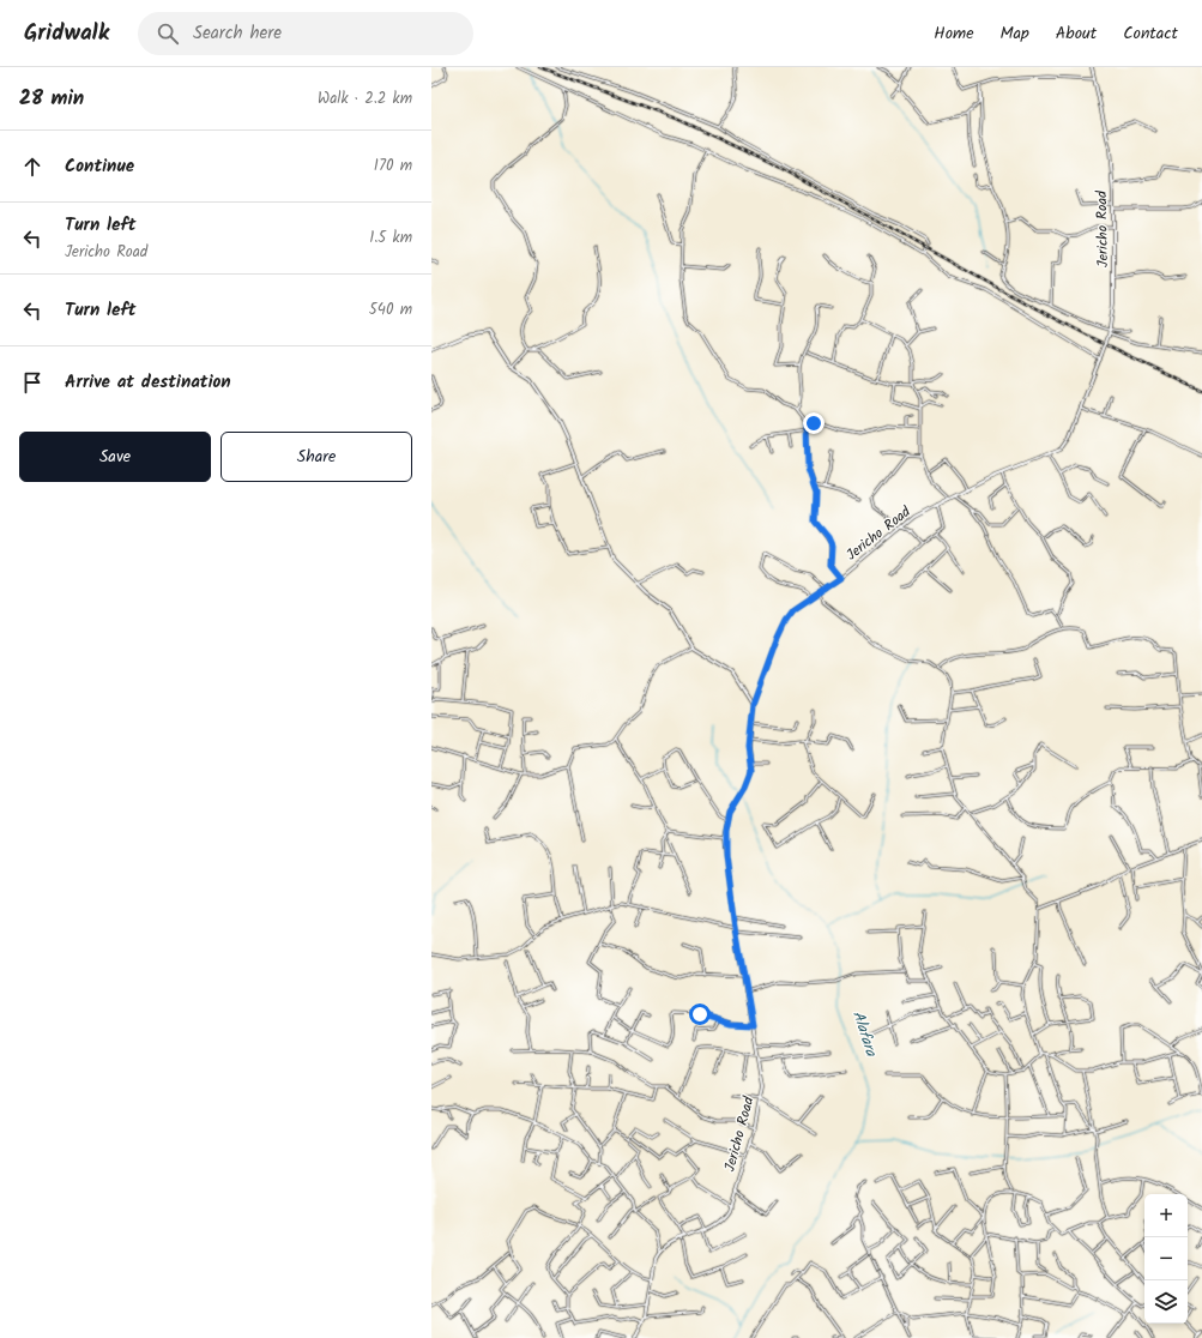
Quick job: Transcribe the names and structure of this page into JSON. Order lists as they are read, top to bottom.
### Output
{
  "streets": {
    "street": ["Jericho Road"]
  },
  "water": ["Alafara"],
  "page": {
    "header": "Gridwalk",
    "search": "Search here",
    "nav": [
      "Home",
      "Map",
      "About",
      "Contact"
    ],
    "heading": ["28 min", "Walk · 2.2 km"],
    "list": [
      ["Continue", "170 m"],
      ["Turn left", "Jericho Road", "1.5 km"],
      ["Turn left", "540 m"],
      "Arrive at destination"
    ],
    "buttons": ["Save", "Share"],
    "map_buttons": ["+", "−"]
  }
}
